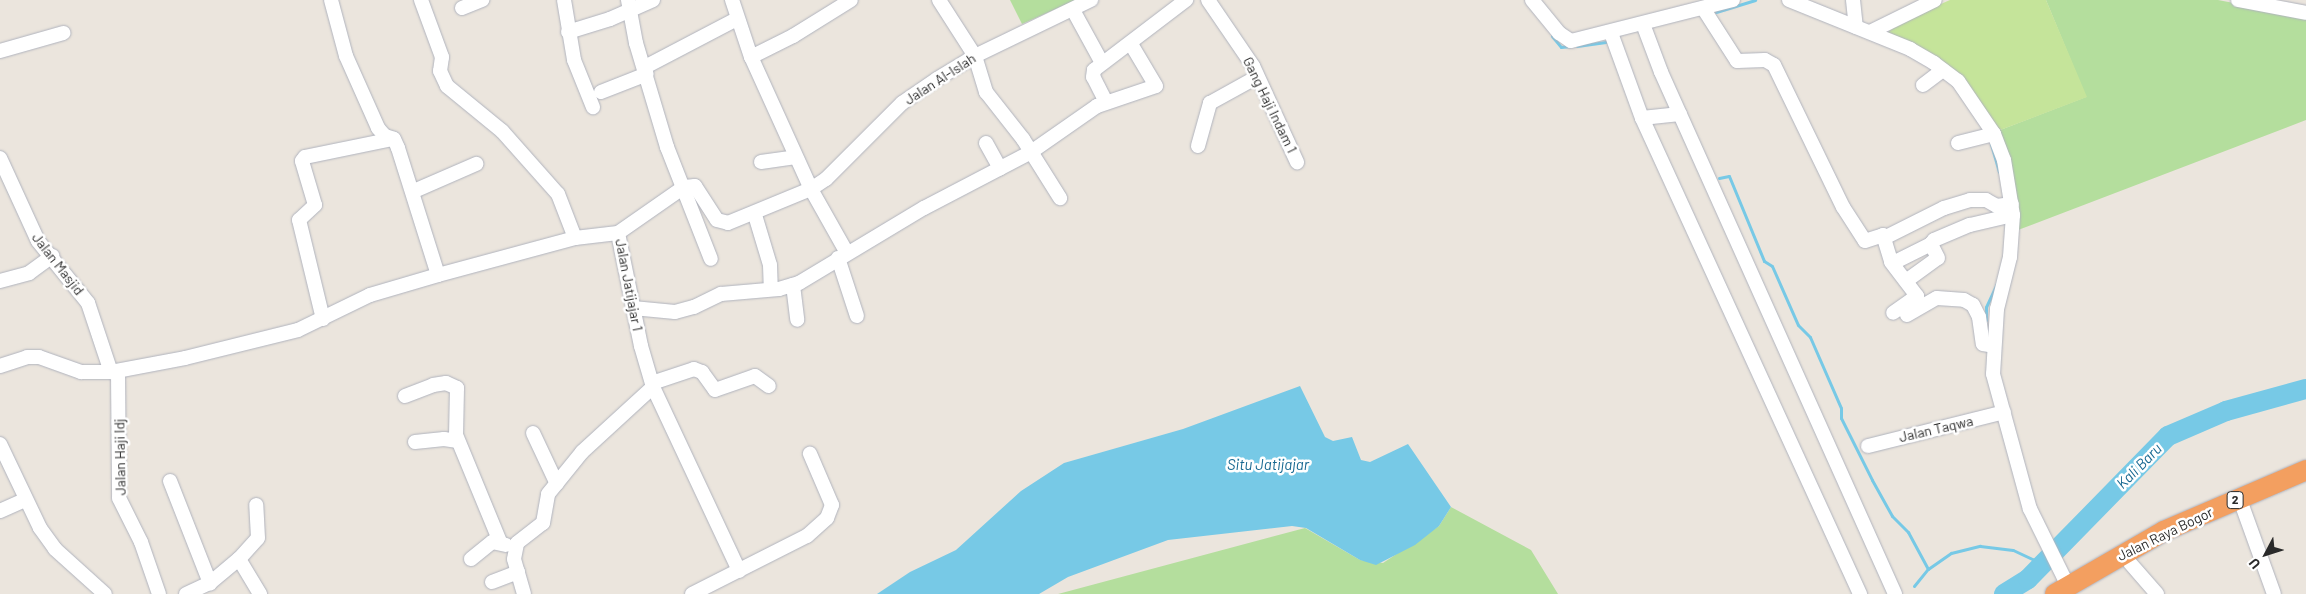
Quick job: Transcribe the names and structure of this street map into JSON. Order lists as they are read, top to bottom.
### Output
{
  "streets": {
    "highway": ["2", "Jalan Raya Bogor"],
    "street": [
      "Jalan Al-Islah",
      "Gang Haji Indam 1",
      "Jalan Masjid",
      "Jalan Jatijajar 1",
      "Jalan Taqwa",
      "Jalan Haji Idj"
    ]
  },
  "crossings": [
    ["Jalan Masjid", "Jalan Haji Idj"]
  ],
  "water": ["Situ Jatijajar", "Kali Baru"],
  "north": "bottom left"
}
